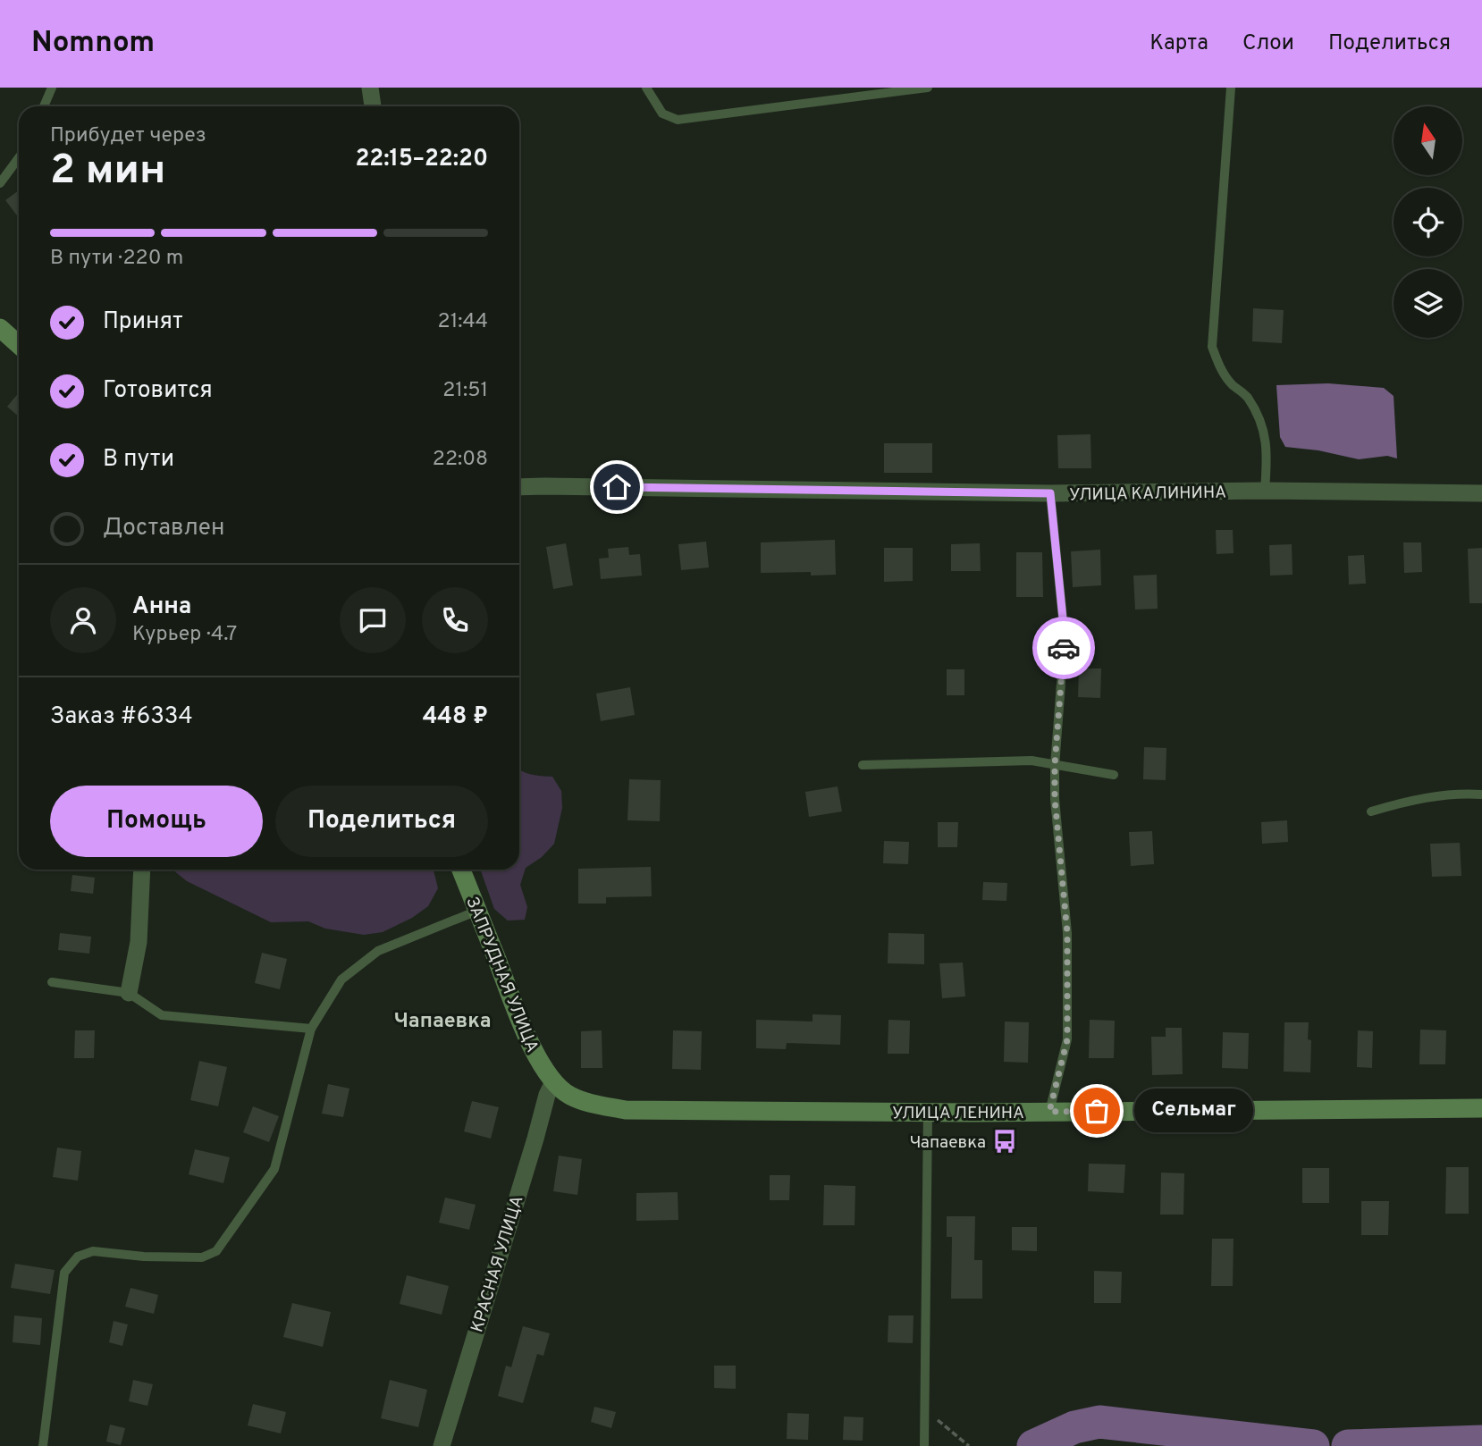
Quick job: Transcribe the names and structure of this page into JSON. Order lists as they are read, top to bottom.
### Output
{
  "streets": {
    "street": [
      "УЛИЦА КАЛИНИНА",
      "ЗАПРУДНАЯ УЛИЦА",
      "УЛИЦА ЛЕНИНА",
      "КРАСНАЯ УЛИЦА"
    ]
  },
  "crossings": [
    ["ЗАПРУДНАЯ УЛИЦА", "УЛИЦА ЛЕНИНА"],
    ["ЗАПРУДНАЯ УЛИЦА", "КРАСНАЯ УЛИЦА"],
    ["УЛИЦА ЛЕНИНА", "КРАСНАЯ УЛИЦА"]
  ],
  "districts": ["Чапаевка"],
  "places": {
    "other": ["Сельмаг"],
    "bus stop": ["Чапаевка"]
  },
  "north": "top",
  "page": {
    "header": "Nomnom",
    "nav": ["Карта", "Слои", "Поделиться"],
    "heading": ["2 мин", "Прибудет через", "22:15–22:20"],
    "panel": [
      "Анна",
      "Курьер · 4.7",
      "Заказ #6334",
      "448 ₽"
    ],
    "bar": "В пути · 220 m",
    "list": [
      ["Принят", "21:44"],
      ["Готовится", "21:51"],
      ["В пути", "22:08"],
      "Доставлен"
    ],
    "buttons": ["Помощь", "Поделиться"],
    "bubble": "Сельмаг"
  }
}
